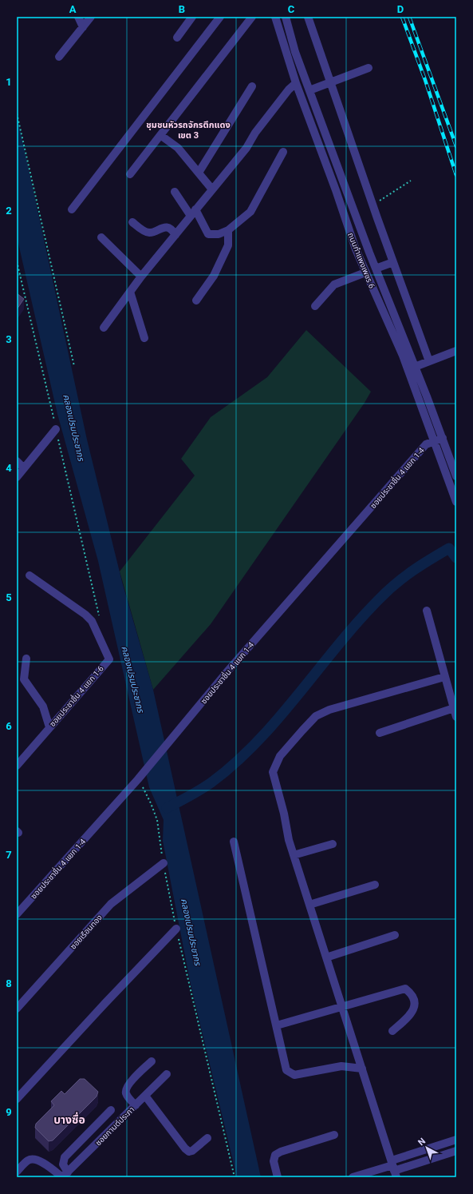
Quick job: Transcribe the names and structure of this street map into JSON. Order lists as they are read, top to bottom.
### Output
{
  "streets": {
    "street": [
      "ถนนกำแพงเพชร 6",
      "ซอยประชาชื่น 4 แยก 1-4",
      "ซอยประชาชื่น 4 แยก 1-6",
      "ซอยเรือนทอง",
      "ซอยกานต์ประภา"
    ]
  },
  "crossings": [
    ["ถนนกำแพงเพชร 6", "ซอยประชาชื่น 4 แยก 1-4"]
  ],
  "districts": ["ชุมชนหัวรถจักรตึกแดง เขต 3", "บางซื่อ"],
  "water": ["คลองเปรมประชากร"],
  "north": "top left",
  "grid": {
    "columns": [
      "A",
      "B",
      "C",
      "D"
    ],
    "rows": [
      "1",
      "2",
      "3",
      "4",
      "5",
      "6",
      "7",
      "8",
      "9"
    ]
  }
}
